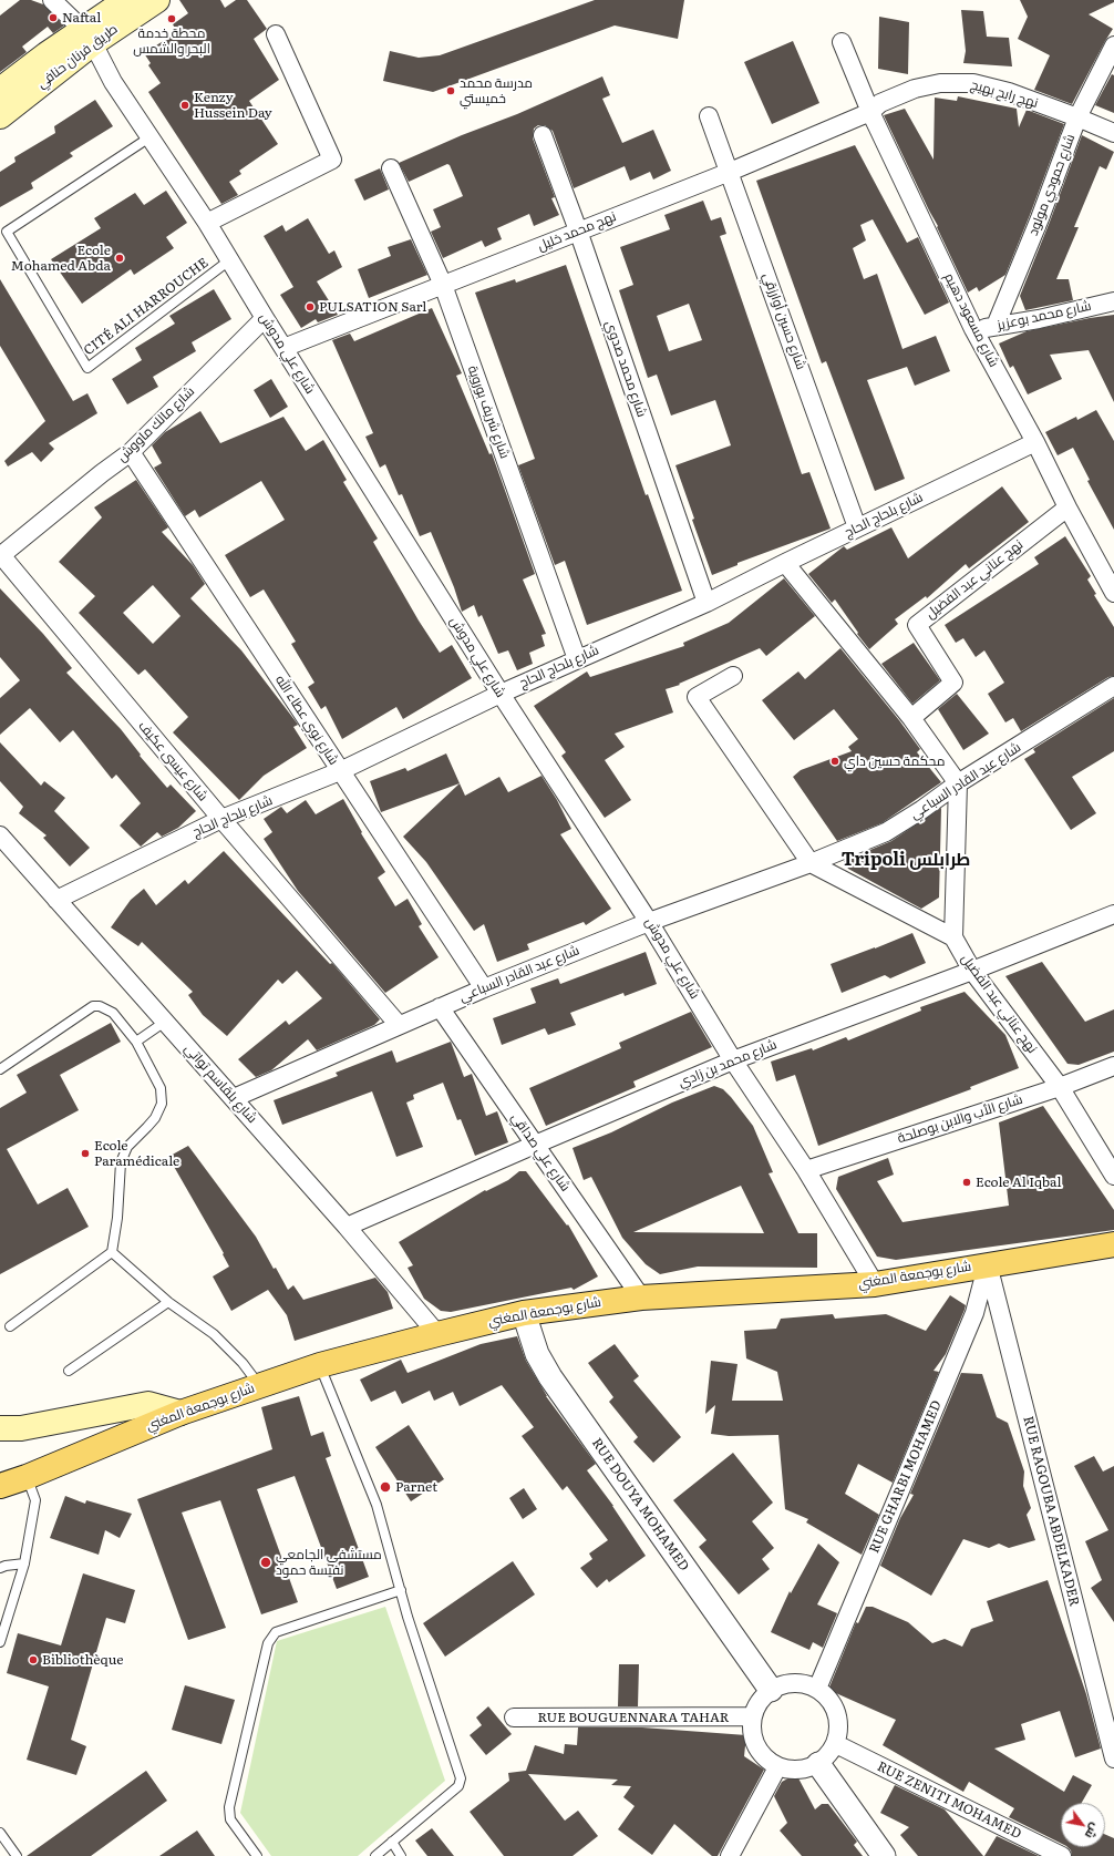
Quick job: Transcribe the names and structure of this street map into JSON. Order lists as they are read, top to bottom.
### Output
{
  "streets": {
    "main road": ["طريق فرنان حنافي", "شارع بوجمعة المغني"],
    "street": [
      "نهج رابح بهيج",
      "شارع حمودي مولود",
      "نهج محمد خليل",
      "شارع محمد بوعزيز",
      "شارع مسعود دهيم",
      "شارع حسين أوارزقي",
      "شارع علي مدوش",
      "شارع محمد صدوي",
      "شارع شريف بوروية",
      "شارع مالك ماووش",
      "شارع بلحاج الحاج",
      "نهج عناني عبد الفضيل",
      "شارع نوي عطاء الله",
      "شارع عيسى عكيف",
      "شارع عبد القادر السباعي",
      "شارع محمد بن زادي",
      "شارع بلقاسم تواتي",
      "شارع الأب والابن بوصلحة",
      "شارع علي صداقي",
      "RUE GHARBI MOHAMED",
      "RUE DOUYA MOHAMED",
      "RUE RAGOUBA ABDELKADER",
      "RUE BOUGUENNARA TAHAR",
      "RUE ZENITI MOHAMED"
    ],
    "lane": ["CITÉ ALI HARROUCHE"]
  },
  "crossings": [
    ["طريق فرنان حنافي", "شارع علي مدوش"],
    ["نهج رابح بهيج", "شارع حمودي مولود"],
    ["نهج رابح بهيج", "نهج محمد خليل"],
    ["نهج رابح بهيج", "شارع مسعود دهيم"],
    ["شارع حمودي مولود", "شارع محمد بوعزيز"],
    ["نهج محمد خليل", "شارع مسعود دهيم"],
    ["نهج محمد خليل", "شارع حسين أوارزقي"],
    ["نهج محمد خليل", "شارع علي مدوش"],
    ["نهج محمد خليل", "شارع محمد صدوي"],
    ["نهج محمد خليل", "شارع شريف بوروية"],
    ["CITÉ ALI HARROUCHE", "شارع علي مدوش"],
    ["شارع محمد بوعزيز", "شارع مسعود دهيم"],
    ["شارع مسعود دهيم", "شارع بلحاج الحاج"],
    ["شارع مسعود دهيم", "نهج عناني عبد الفضيل"],
    ["شارع حسين أوارزقي", "شارع بلحاج الحاج"],
    ["شارع علي مدوش", "شارع مالك ماووش"],
    ["شارع علي مدوش", "شارع بلحاج الحاج"],
    ["شارع علي مدوش", "شارع عبد القادر السباعي"],
    ["شارع علي مدوش", "شارع محمد بن زادي"],
    ["شارع علي مدوش", "شارع الأب والابن بوصلحة"],
    ["شارع علي مدوش", "شارع بوجمعة المغني"],
    ["شارع محمد صدوي", "شارع بلحاج الحاج"],
    ["شارع شريف بوروية", "شارع بلحاج الحاج"],
    ["شارع مالك ماووش", "شارع نوي عطاء الله"],
    ["شارع مالك ماووش", "شارع عيسى عكيف"],
    ["شارع بلحاج الحاج", "شارع نوي عطاء الله"],
    ["شارع بلحاج الحاج", "شارع عيسى عكيف"],
    ["شارع بلحاج الحاج", "شارع بلقاسم تواتي"],
    ["نهج عناني عبد الفضيل", "شارع محمد بن زادي"],
    ["نهج عناني عبد الفضيل", "شارع الأب والابن بوصلحة"],
    ["شارع نوي عطاء الله", "شارع عبد القادر السباعي"],
    ["شارع عيسى عكيف", "شارع عبد القادر السباعي"],
    ["شارع عبد القادر السباعي", "شارع بلقاسم تواتي"],
    ["شارع عبد القادر السباعي", "شارع علي صداقي"],
    ["شارع محمد بن زادي", "شارع بلقاسم تواتي"],
    ["شارع محمد بن زادي", "شارع علي صداقي"],
    ["شارع بلقاسم تواتي", "شارع بوجمعة المغني"],
    ["شارع علي صداقي", "شارع بوجمعة المغني"],
    ["شارع بوجمعة المغني", "RUE GHARBI MOHAMED"],
    ["شارع بوجمعة المغني", "RUE DOUYA MOHAMED"],
    ["شارع بوجمعة المغني", "RUE RAGOUBA ABDELKADER"],
    ["RUE GHARBI MOHAMED", "RUE DOUYA MOHAMED"],
    ["RUE GHARBI MOHAMED", "RUE RAGOUBA ABDELKADER"],
    ["RUE GHARBI MOHAMED", "RUE BOUGUENNARA TAHAR"],
    ["RUE GHARBI MOHAMED", "RUE ZENITI MOHAMED"],
    ["RUE DOUYA MOHAMED", "RUE BOUGUENNARA TAHAR"],
    ["RUE DOUYA MOHAMED", "RUE ZENITI MOHAMED"],
    ["RUE BOUGUENNARA TAHAR", "RUE ZENITI MOHAMED"]
  ],
  "districts": ["Tripoli طرابلس"],
  "places": [
    "Naftal",
    "محطة خدمة البحر والشمس",
    "مدرسة محمد خميستي",
    "Kenzy Hussein Day",
    "Ecole Mohamed Abda",
    "PULSATION Sarl",
    "محكمة حسين داي",
    "Ecole Paramédicale",
    "Ecole Al Iqbal",
    "Parnet",
    "مستشفى الجامعي نفيسة حمود",
    "Bibliothèque"
  ],
  "north": "bottom right"
}
